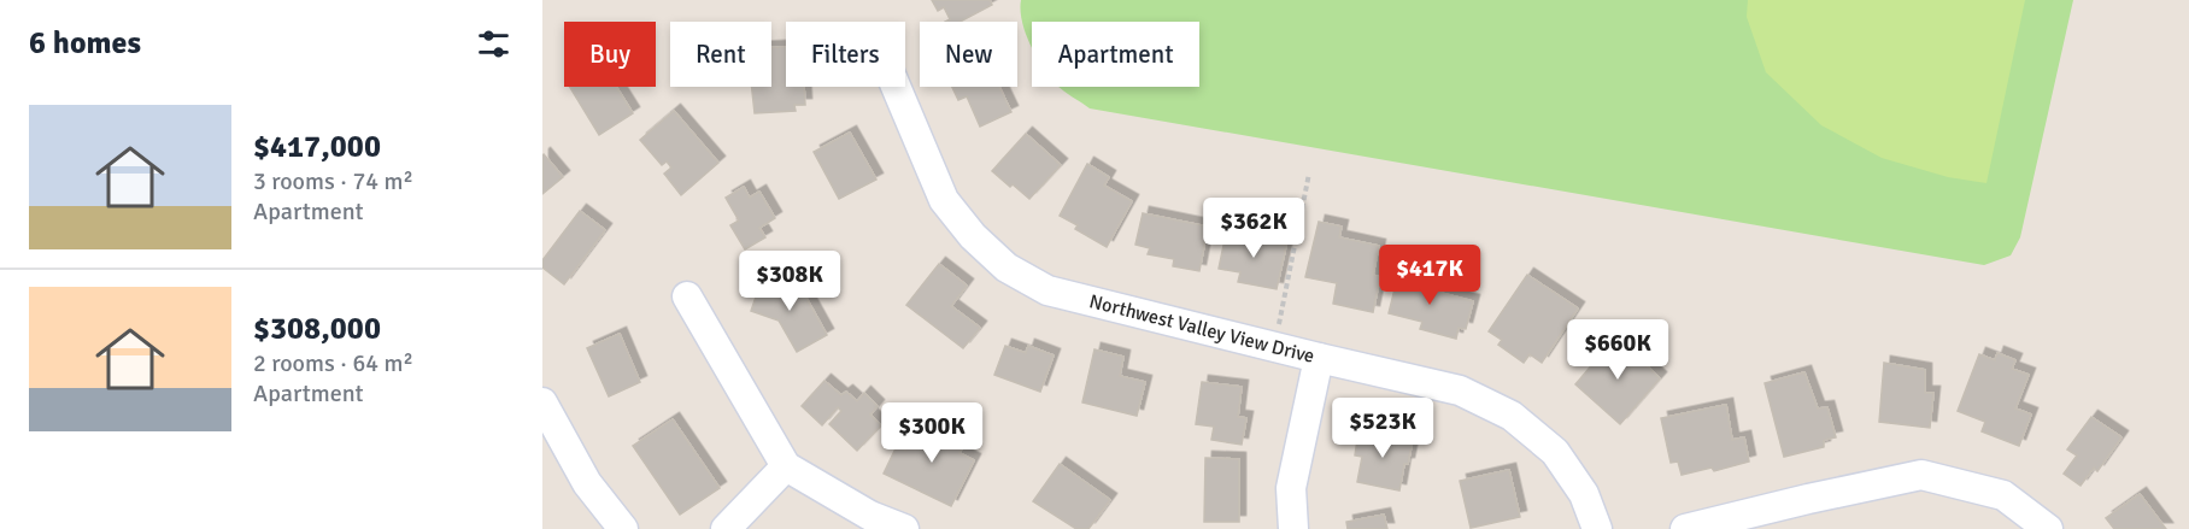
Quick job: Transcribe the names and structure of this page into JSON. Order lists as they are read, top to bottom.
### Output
{
  "streets": {
    "street": ["Northwest Valley View Drive"]
  },
  "page": {
    "heading": "6 homes",
    "chip": [
      "Buy",
      "Rent",
      "Filters",
      "New",
      "Apartment"
    ],
    "list": [
      {
        "name": "$417,000",
        "note": "3 rooms · 74 m² · Apartment"
      },
      {
        "name": "$308,000",
        "note": "2 rooms · 64 m² · Apartment"
      }
    ],
    "price": [
      "$362K",
      "$417K",
      "$308K",
      "$660K",
      "$523K",
      "$300K"
    ]
  }
}
